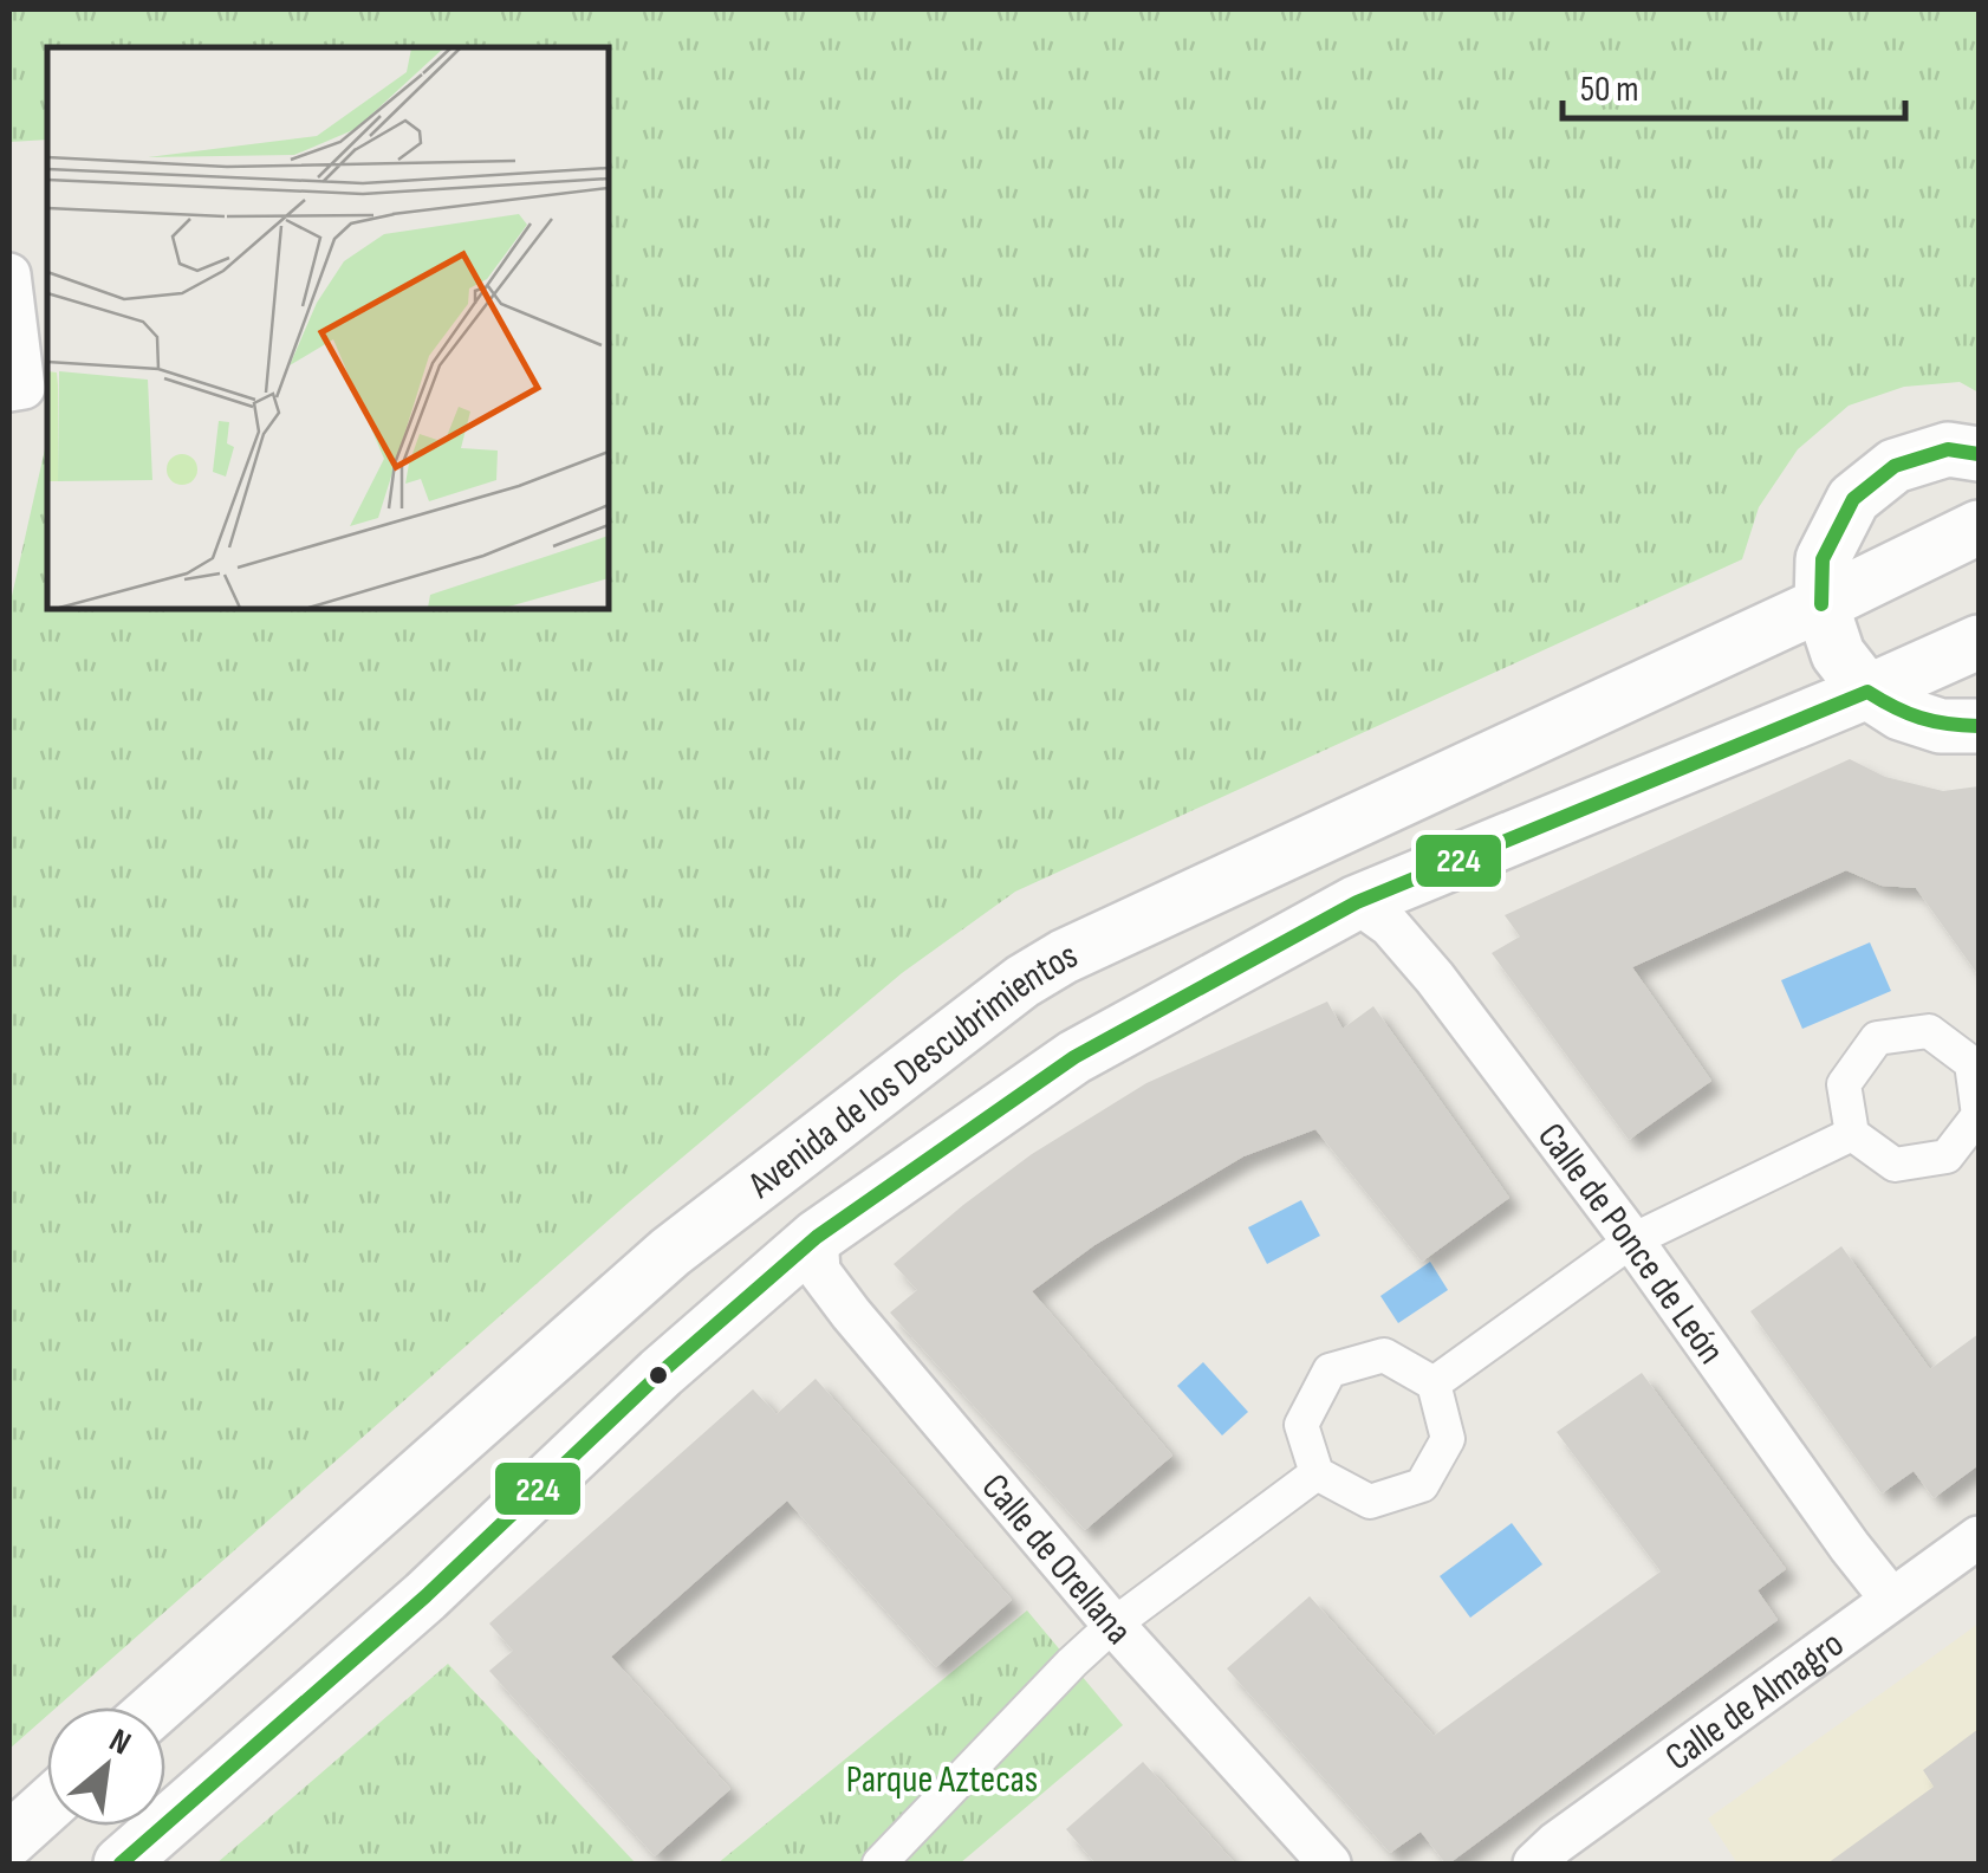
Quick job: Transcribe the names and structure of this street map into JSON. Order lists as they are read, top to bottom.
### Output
{
  "streets": {
    "street": [
      "Avenida de los Descubrimientos",
      "Calle de Ponce de León",
      "Calle de Orellana",
      "Calle de Almagro"
    ]
  },
  "crossings": [
    ["Avenida de los Descubrimientos", "Calle de Ponce de León"],
    ["Avenida de los Descubrimientos", "Calle de Orellana"],
    ["Calle de Ponce de León", "Calle de Almagro"]
  ],
  "parks": ["Parque Aztecas"],
  "lines": ["transit line 224"],
  "scale_bar": "50 m",
  "north": "top right"
}
